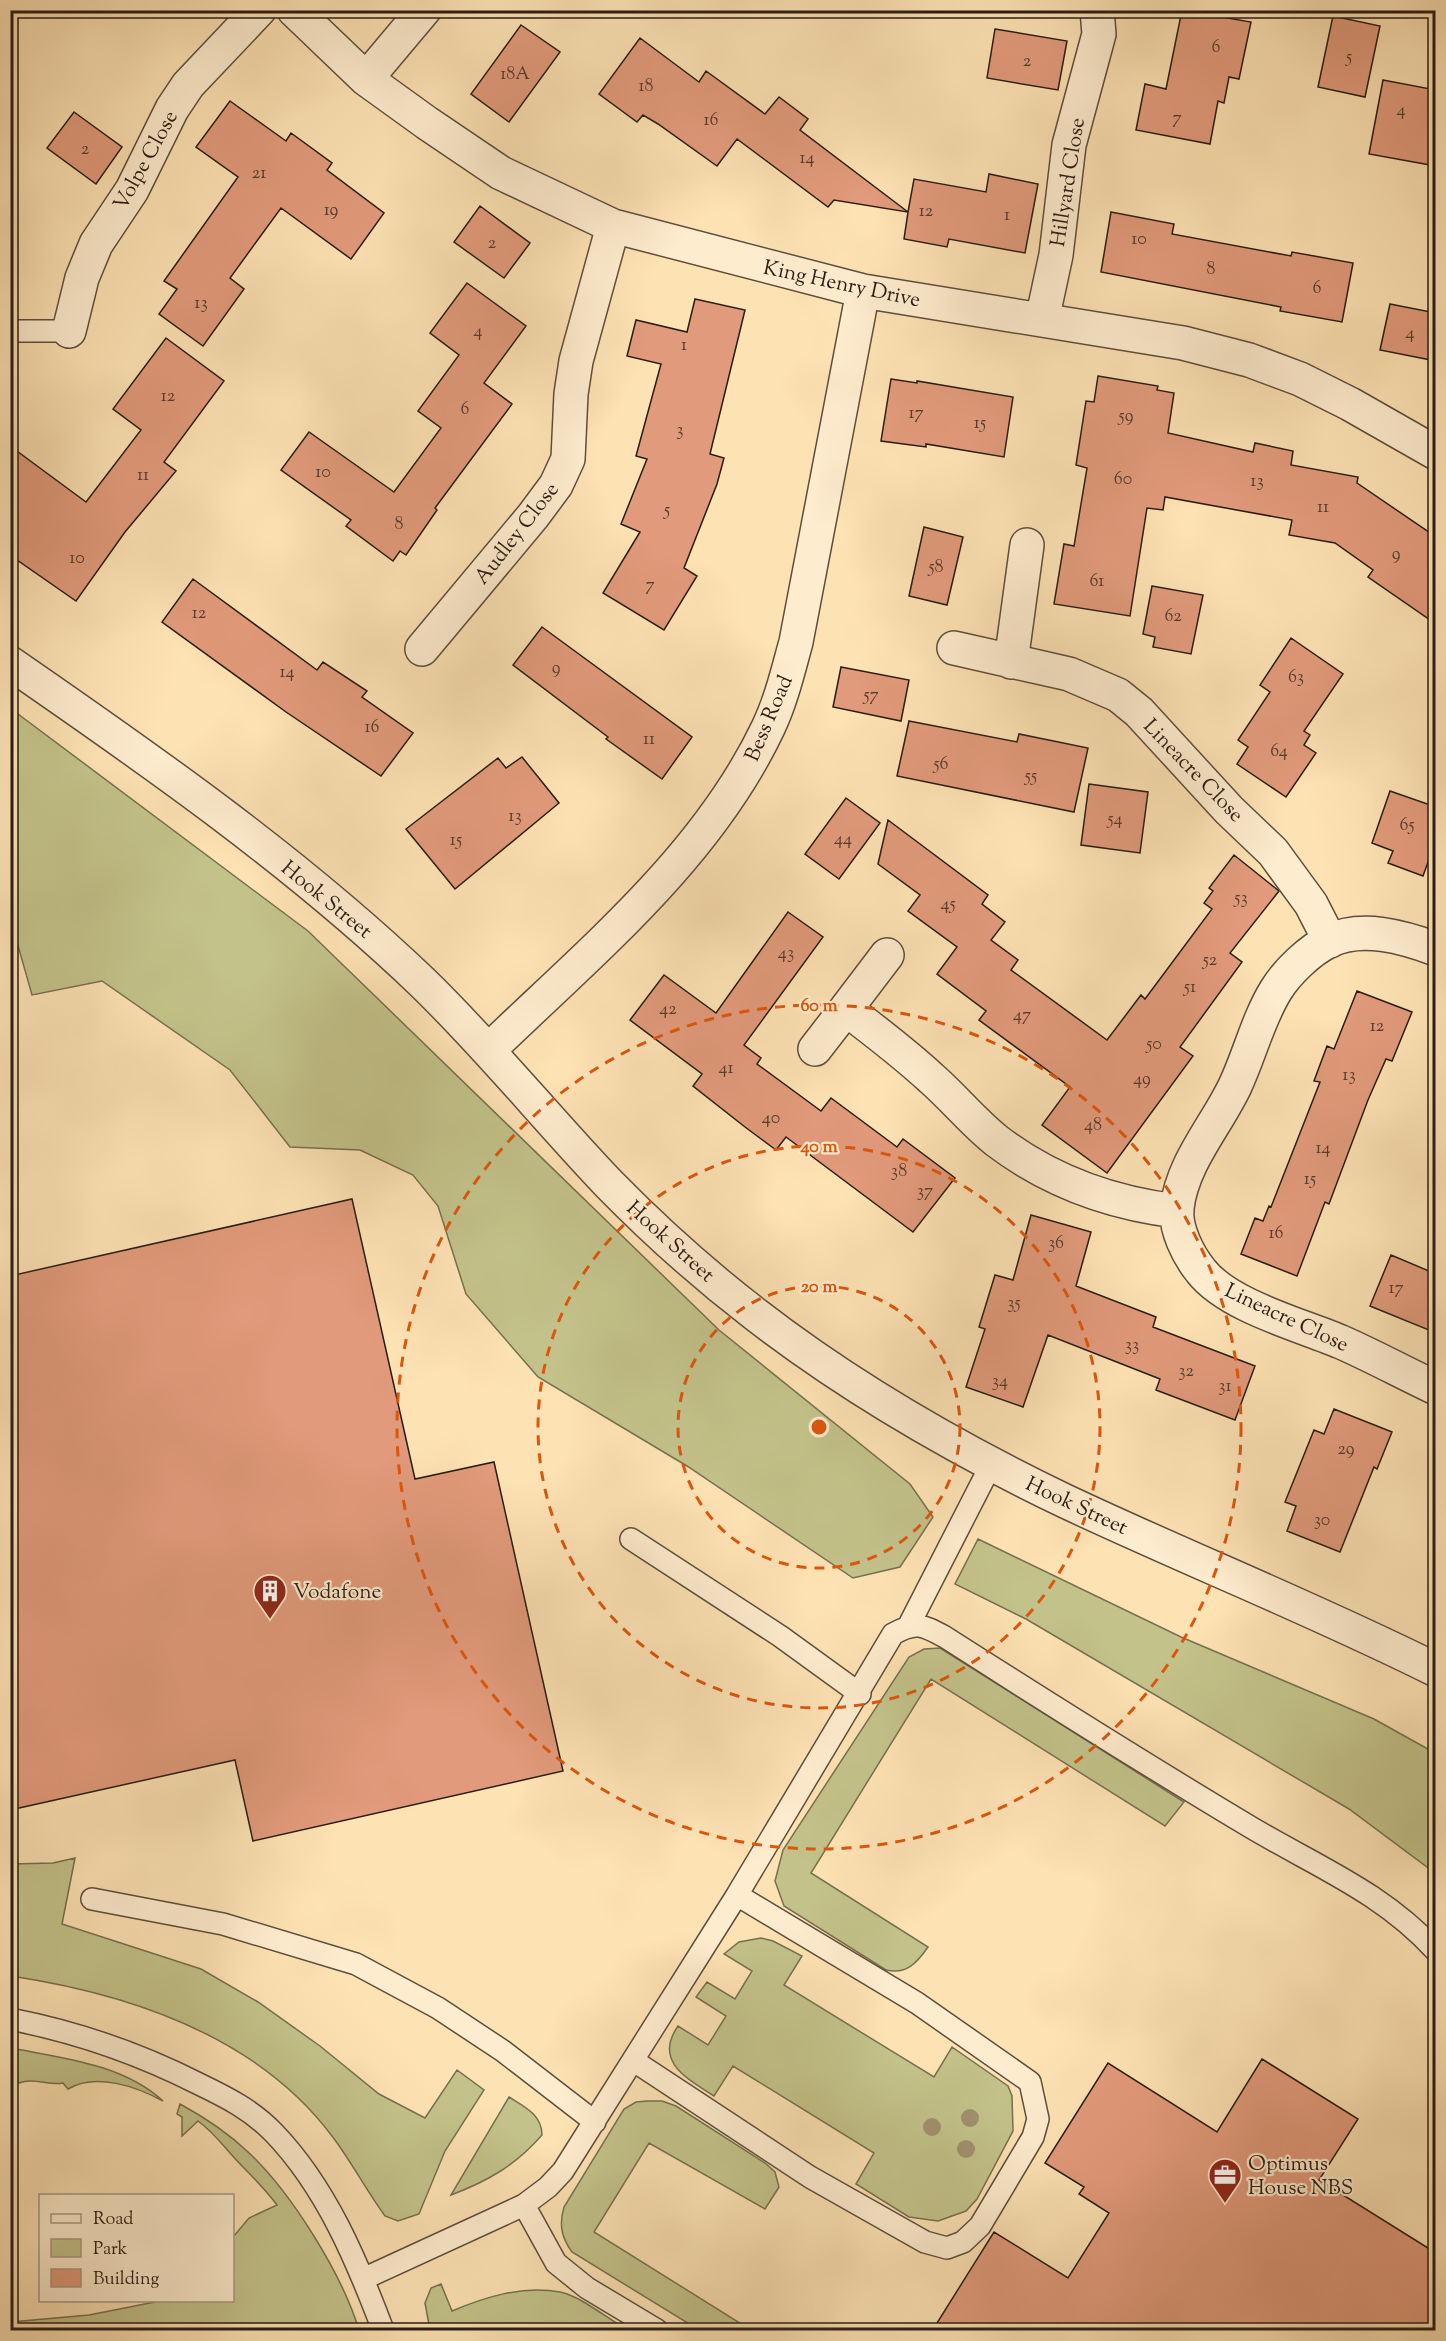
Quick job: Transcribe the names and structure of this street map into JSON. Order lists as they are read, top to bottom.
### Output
{
  "streets": {
    "street": [
      "Volpe Close",
      "Hillyard Close",
      "King Henry Drive",
      "Audley Close",
      "Bess Road",
      "Lineacre Close",
      "Hook Street"
    ]
  },
  "crossings": [
    ["Hillyard Close", "King Henry Drive"],
    ["King Henry Drive", "Audley Close"],
    ["King Henry Drive", "Bess Road"],
    ["Bess Road", "Hook Street"]
  ],
  "places": {
    "building": ["Vodafone"],
    "office": ["Optimus House NBS"]
  },
  "house_numbers": [
    "6",
    "5",
    "2",
    "18A",
    "18",
    "4",
    "7",
    "16",
    "2",
    "14",
    "21",
    "19",
    "12",
    "1",
    "10",
    "2",
    "8",
    "6",
    "13",
    "4",
    "4",
    "1",
    "12",
    "6",
    "17",
    "59",
    "15",
    "3",
    "10",
    "11",
    "60",
    "13",
    "11",
    "5",
    "8",
    "9",
    "10",
    "58",
    "61",
    "7",
    "12",
    "62",
    "9",
    "14",
    "63",
    "57",
    "16",
    "11",
    "64",
    "56",
    "55",
    "13",
    "54",
    "65",
    "44",
    "15",
    "53",
    "45",
    "43",
    "52",
    "51",
    "42",
    "47",
    "12",
    "50",
    "41",
    "13",
    "49",
    "40",
    "48",
    "14",
    "38",
    "15",
    "37",
    "16",
    "36",
    "17",
    "35",
    "33",
    "32",
    "34",
    "31",
    "29",
    "30"
  ],
  "legend": ["Road", "Park", "Building"],
  "rings": ["60 m", "40 m", "20 m"]
}
